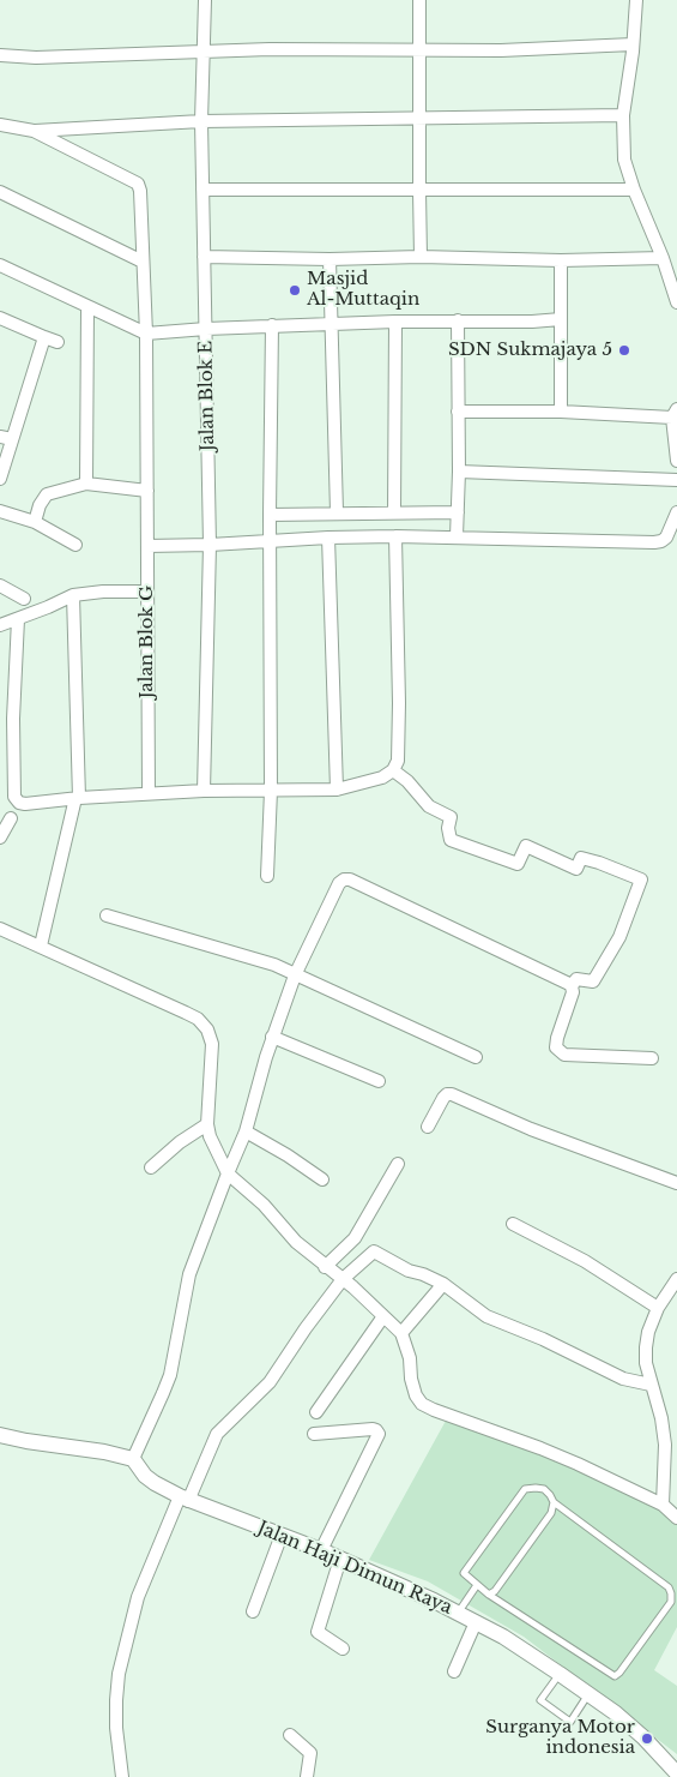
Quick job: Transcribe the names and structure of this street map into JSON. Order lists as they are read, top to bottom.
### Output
{
  "streets": {
    "street": ["Jalan Blok E", "Jalan Blok G", "Jalan Haji Dimun Raya"]
  },
  "places": ["Masjid Al-Muttaqin", "SDN Sukmajaya 5", "Surganya Motor indonesia"]
}
